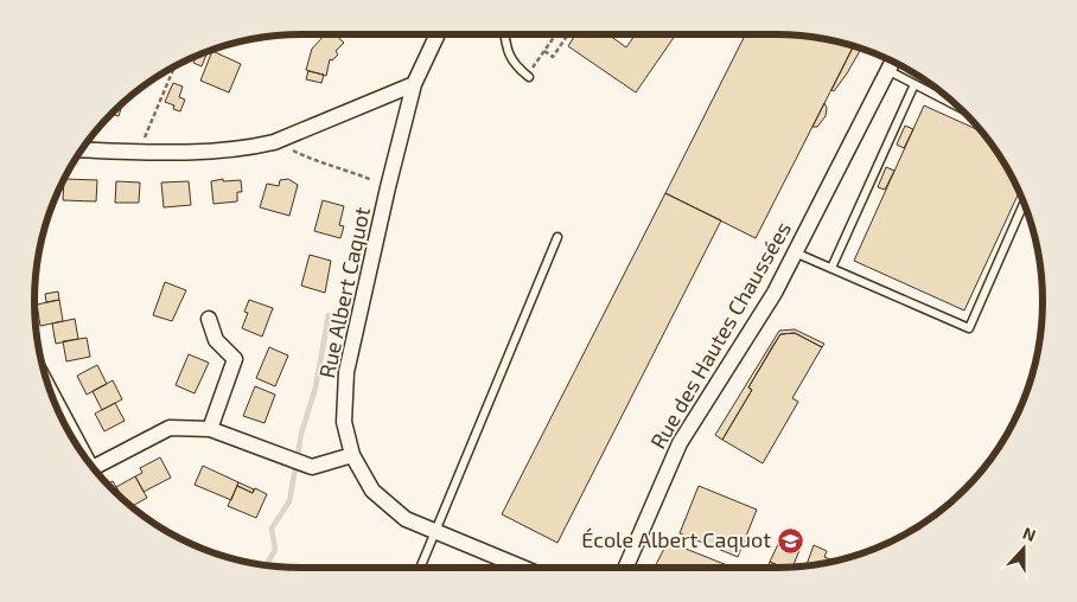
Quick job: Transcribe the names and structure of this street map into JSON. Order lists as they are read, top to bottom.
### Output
{
  "streets": {
    "street": ["Rue Albert Caquot", "Rue des Hautes Chaussées"]
  },
  "places": {
    "school or university": ["École Albert Caquot"]
  },
  "north": "top"
}
